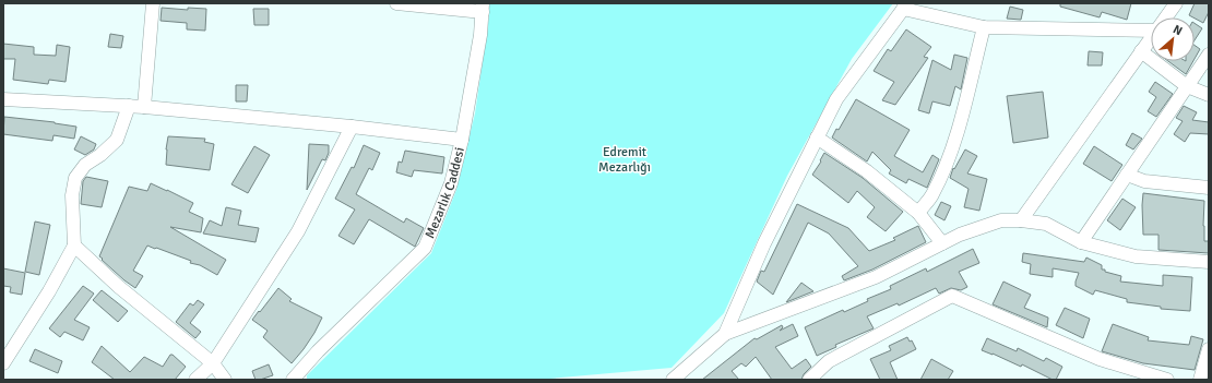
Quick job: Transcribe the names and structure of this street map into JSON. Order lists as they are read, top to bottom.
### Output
{
  "streets": {
    "street": ["Mezarlık Caddesi"]
  },
  "parks": ["Edremit Mezarlığı"],
  "north": "top right"
}
